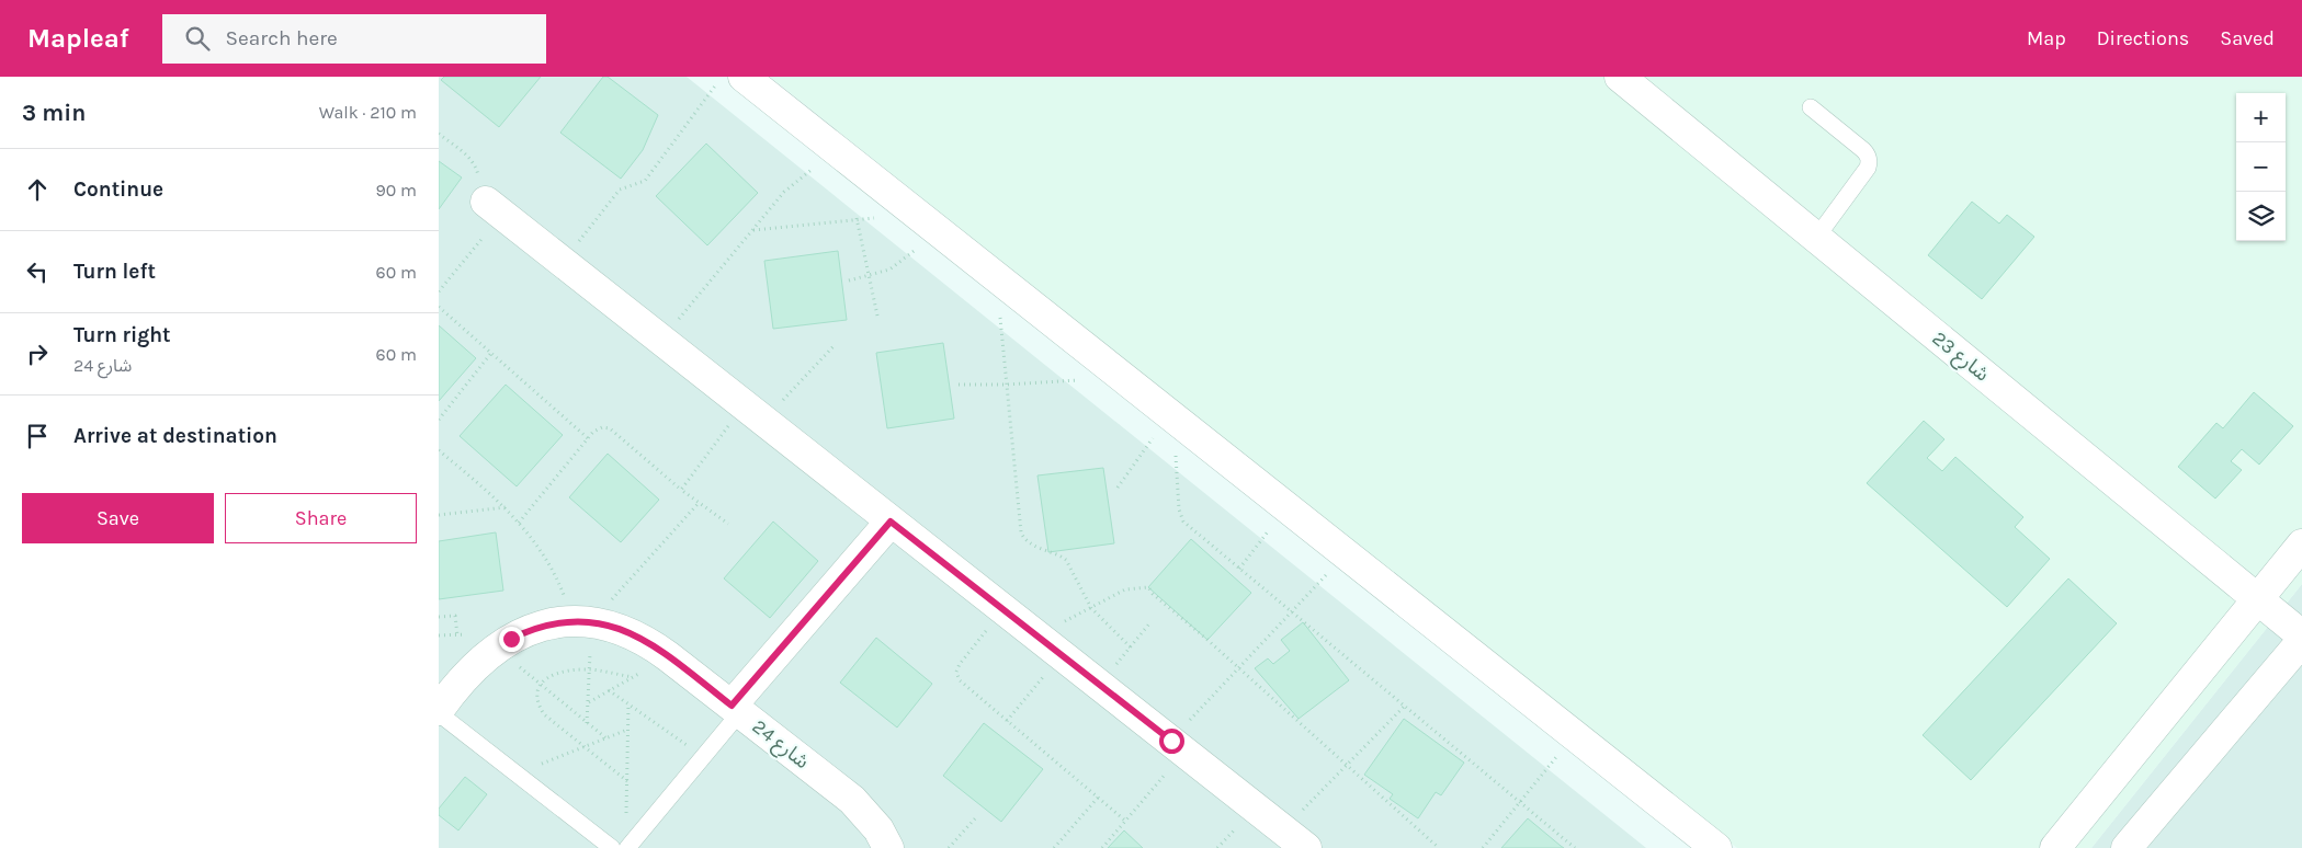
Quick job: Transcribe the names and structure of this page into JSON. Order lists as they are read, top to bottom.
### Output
{
  "streets": {
    "street": ["شارع 23", "شارع 24"]
  },
  "page": {
    "header": "Mapleaf",
    "search": "Search here",
    "nav": ["Map", "Directions", "Saved"],
    "heading": ["3 min", "Walk · 210 m"],
    "map_buttons": ["+", "−"],
    "list": [
      ["Continue", "90 m"],
      ["Turn left", "60 m"],
      ["Turn right", "شارع 24", "60 m"],
      "Arrive at destination"
    ],
    "buttons": ["Save", "Share"]
  }
}
